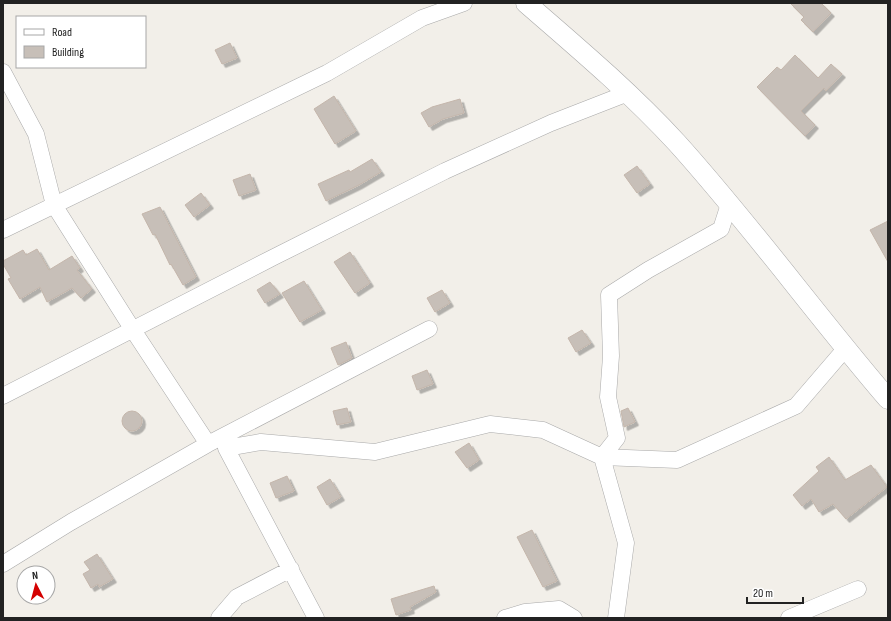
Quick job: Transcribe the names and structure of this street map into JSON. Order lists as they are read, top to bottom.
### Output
{
  "legend": ["Road", "Building"],
  "scale_bar": "20 m",
  "north": "top"
}
